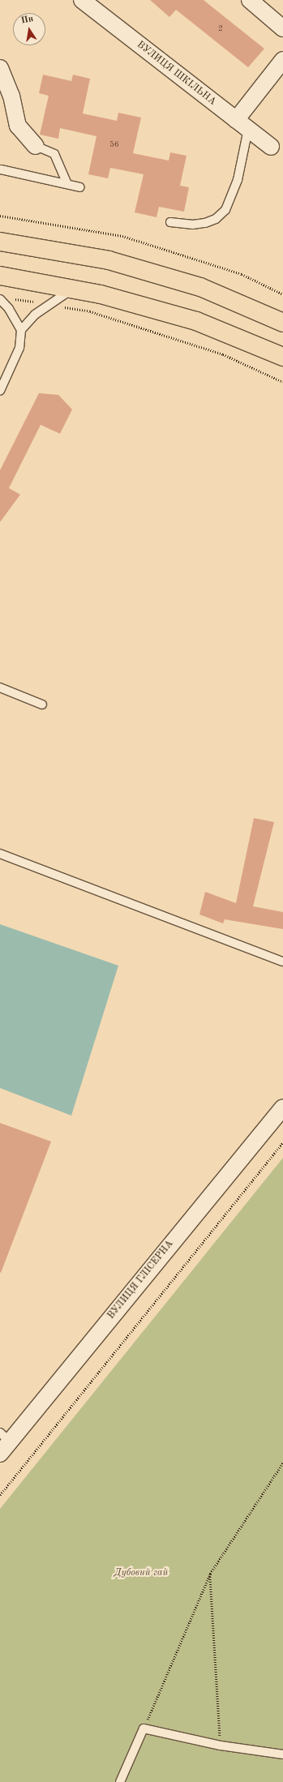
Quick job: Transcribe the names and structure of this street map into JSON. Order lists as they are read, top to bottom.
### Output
{
  "streets": {
    "street": ["ВУЛИЦЯ ШКІЛЬНА", "ВУЛИЦЯ ГЛІСЕРНА"]
  },
  "parks": ["Дубовий гай"],
  "house_numbers": ["2", "56"],
  "north": "top"
}
